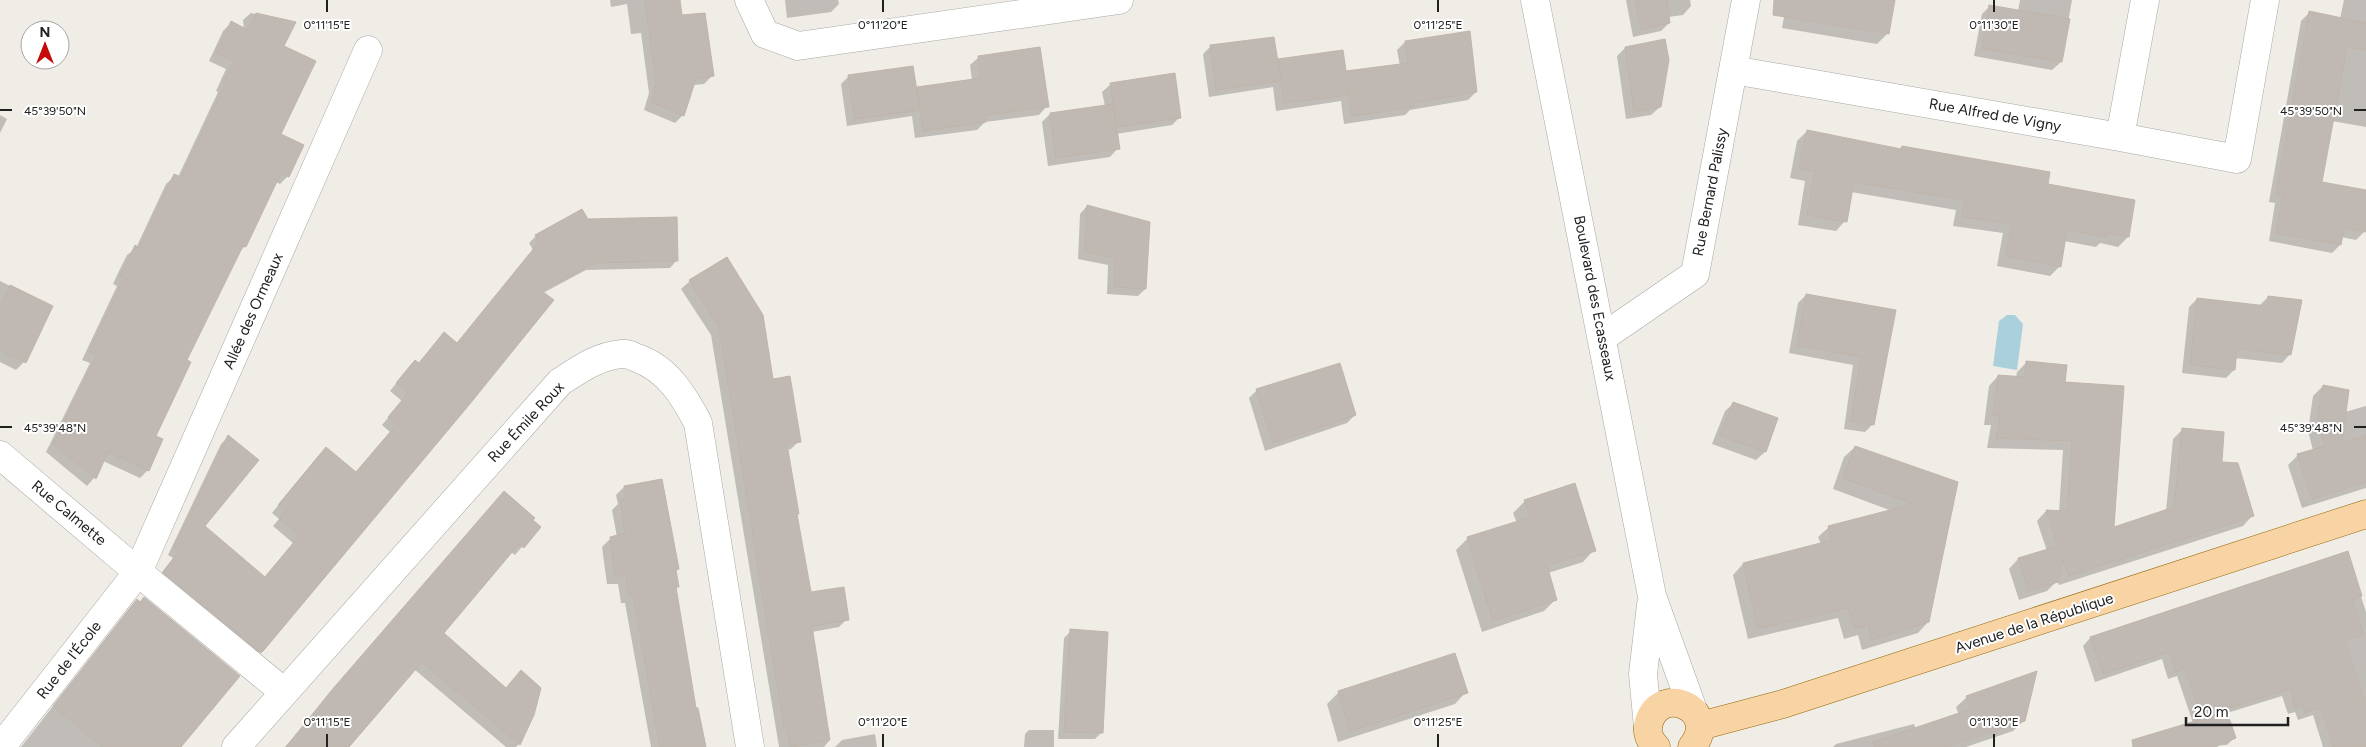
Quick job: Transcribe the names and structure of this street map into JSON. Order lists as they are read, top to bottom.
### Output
{
  "streets": {
    "main road": ["Avenue de la République"],
    "street": [
      "Rue Alfred de Vigny",
      "Rue Bernard Palissy",
      "Boulevard des Ecasseaux",
      "Allée des Ormeaux",
      "Rue Émile Roux",
      "Rue Calmette",
      "Rue de l'École"
    ]
  },
  "crossings": [
    ["Rue Alfred de Vigny", "Rue Bernard Palissy"],
    ["Rue Bernard Palissy", "Boulevard des Ecasseaux"],
    ["Boulevard des Ecasseaux", "Avenue de la République"],
    ["Allée des Ormeaux", "Rue Calmette"],
    ["Allée des Ormeaux", "Rue de l'École"],
    ["Rue Émile Roux", "Rue Calmette"],
    ["Rue Calmette", "Rue de l'École"]
  ],
  "scale_bar": "20 m",
  "north": "top",
  "coordinates": [
    "0°11'15\"E",
    "0°11'20\"E",
    "0°11'25\"E",
    "0°11'30\"E",
    "45°39'50\"N",
    "45°39'48\"N"
  ]
}
